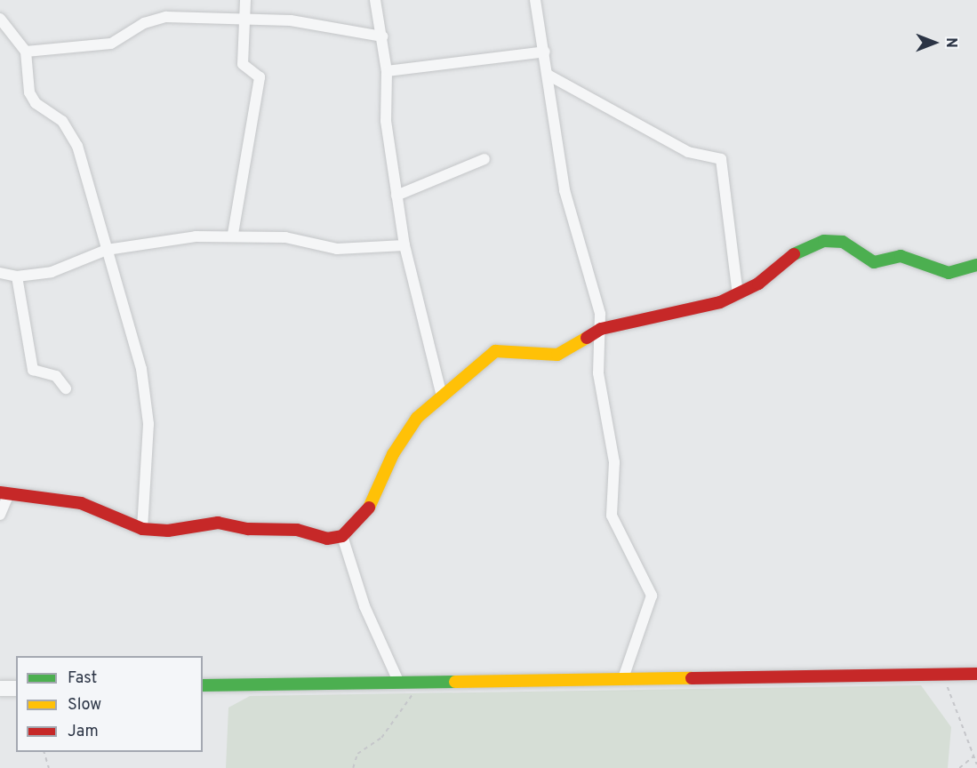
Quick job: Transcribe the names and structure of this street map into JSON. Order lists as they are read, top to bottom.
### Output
{
  "legend": ["Fast", "Slow", "Jam"],
  "north": "right"
}
